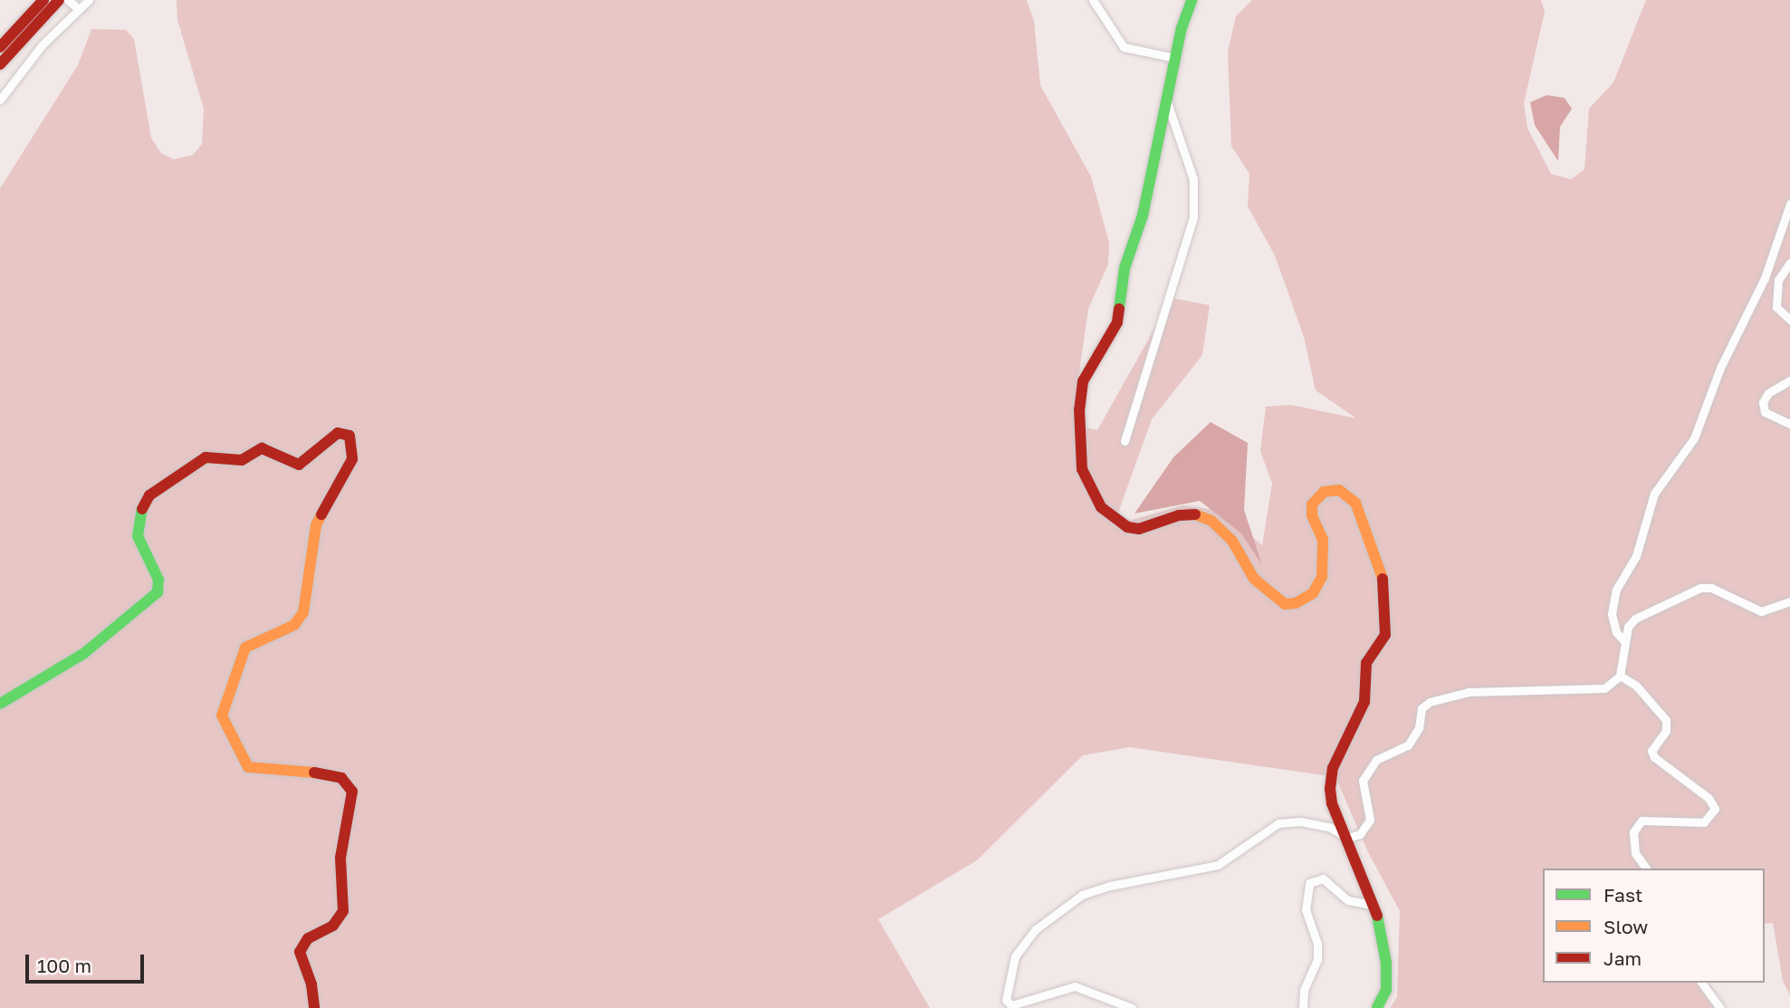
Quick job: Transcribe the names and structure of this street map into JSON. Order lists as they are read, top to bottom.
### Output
{
  "legend": ["Fast", "Slow", "Jam"],
  "scale_bar": "100 m"
}
